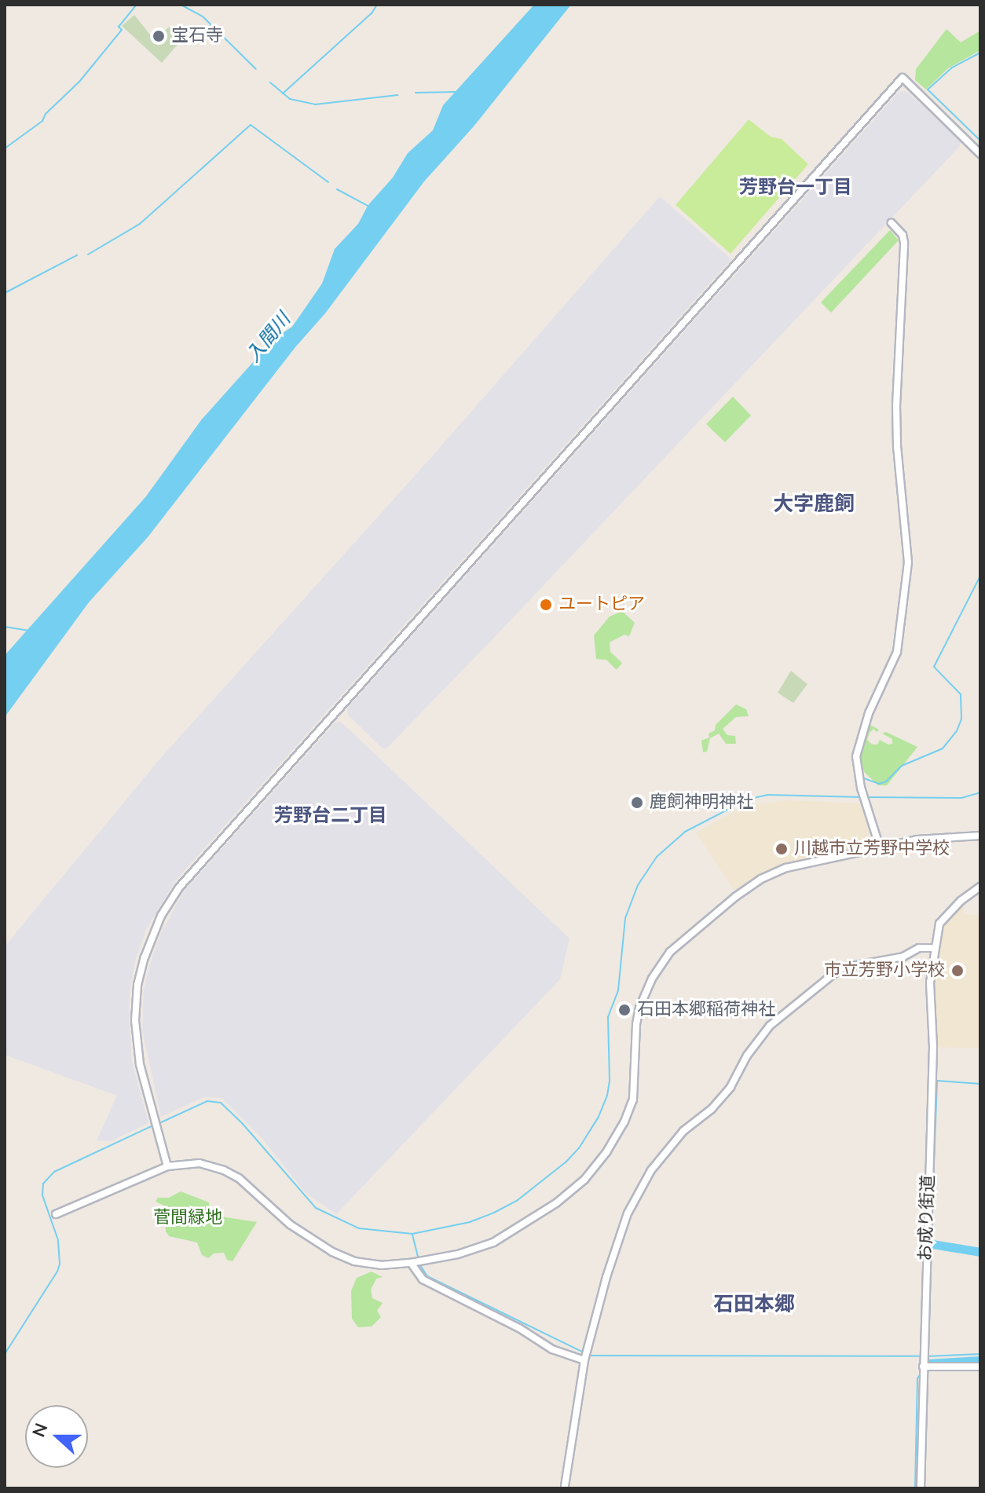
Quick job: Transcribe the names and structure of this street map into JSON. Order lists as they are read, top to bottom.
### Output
{
  "streets": {
    "street": ["お成り街道"]
  },
  "districts": [
    "芳野台一丁目",
    "大字鹿飼",
    "芳野台二丁目",
    "石田本郷"
  ],
  "water": ["入間川"],
  "parks": ["菅間緑地"],
  "places": [
    "宝石寺",
    "ユートピア",
    "鹿飼神明神社",
    "川越市立芳野中学校",
    "市立芳野小学校",
    "石田本郷稲荷神社"
  ],
  "north": "left"
}
